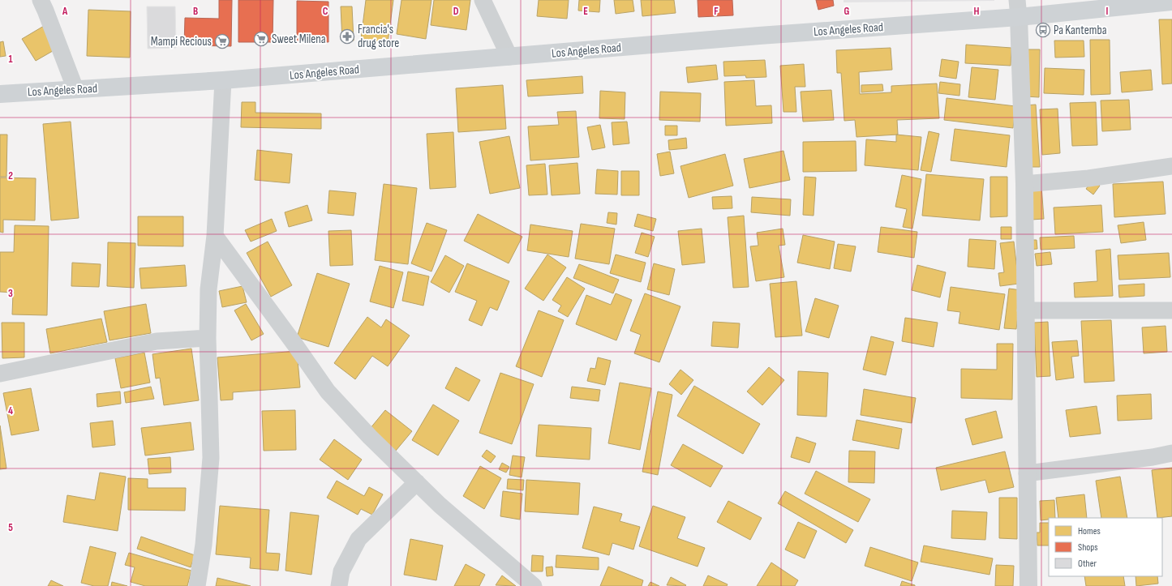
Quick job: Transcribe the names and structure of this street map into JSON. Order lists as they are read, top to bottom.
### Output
{
  "streets": {
    "main road": ["Los Angeles Road"]
  },
  "places": {
    "bus stop": ["Pa Kantemba"],
    "pharmacy": ["Francia's drug store"],
    "supermarket": ["Sweet Milena", "Mampi Recious"]
  },
  "legend": ["Homes", "Shops", "Other"],
  "grid": {
    "columns": [
      "A",
      "B",
      "C",
      "D",
      "E",
      "F",
      "G",
      "H",
      "I"
    ],
    "rows": [
      "1",
      "2",
      "3",
      "4",
      "5"
    ]
  }
}
